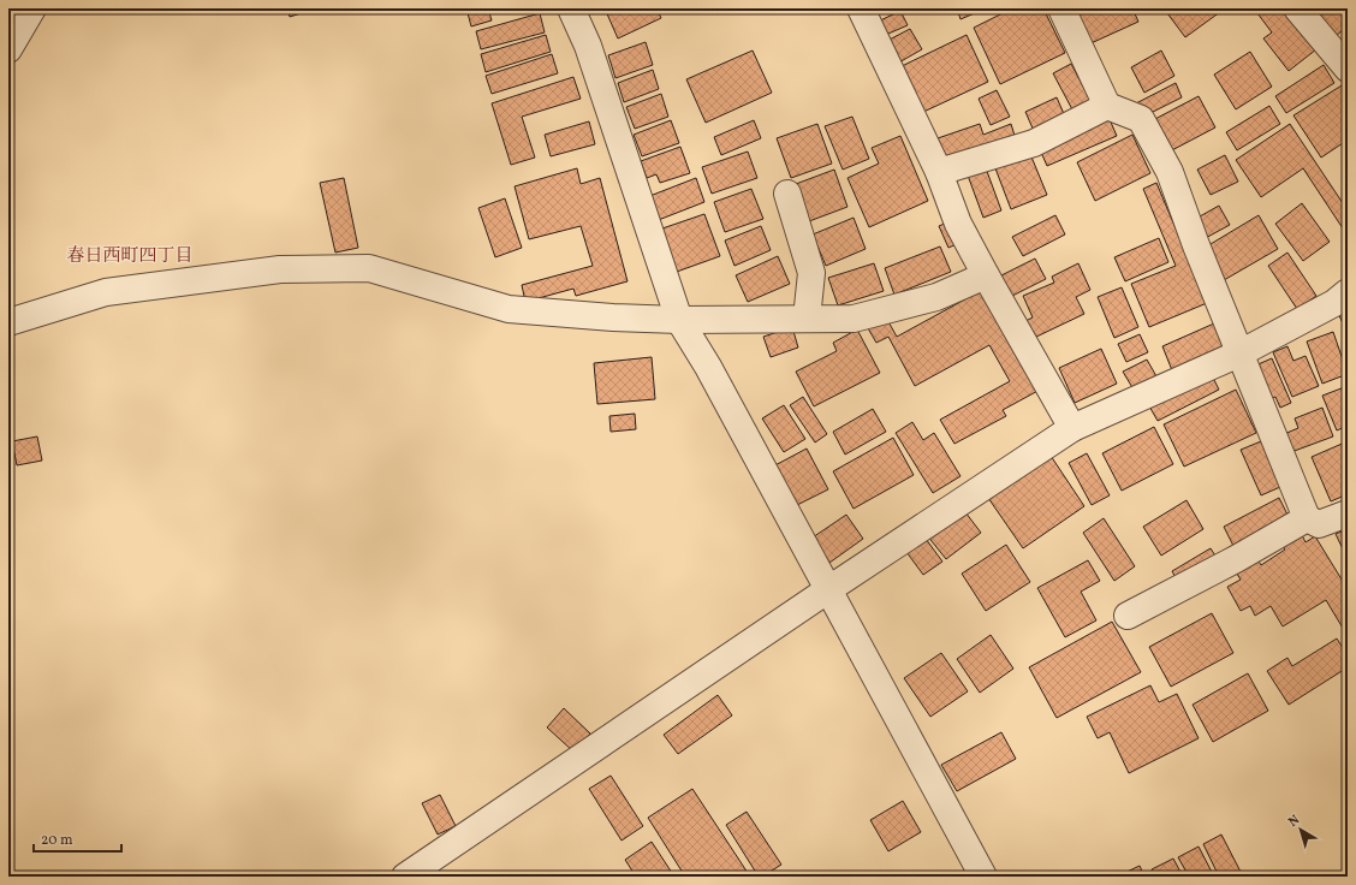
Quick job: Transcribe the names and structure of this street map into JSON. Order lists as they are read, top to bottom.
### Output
{
  "districts": ["春日西町四丁目"],
  "scale_bar": "20 m",
  "north": "top left"
}
